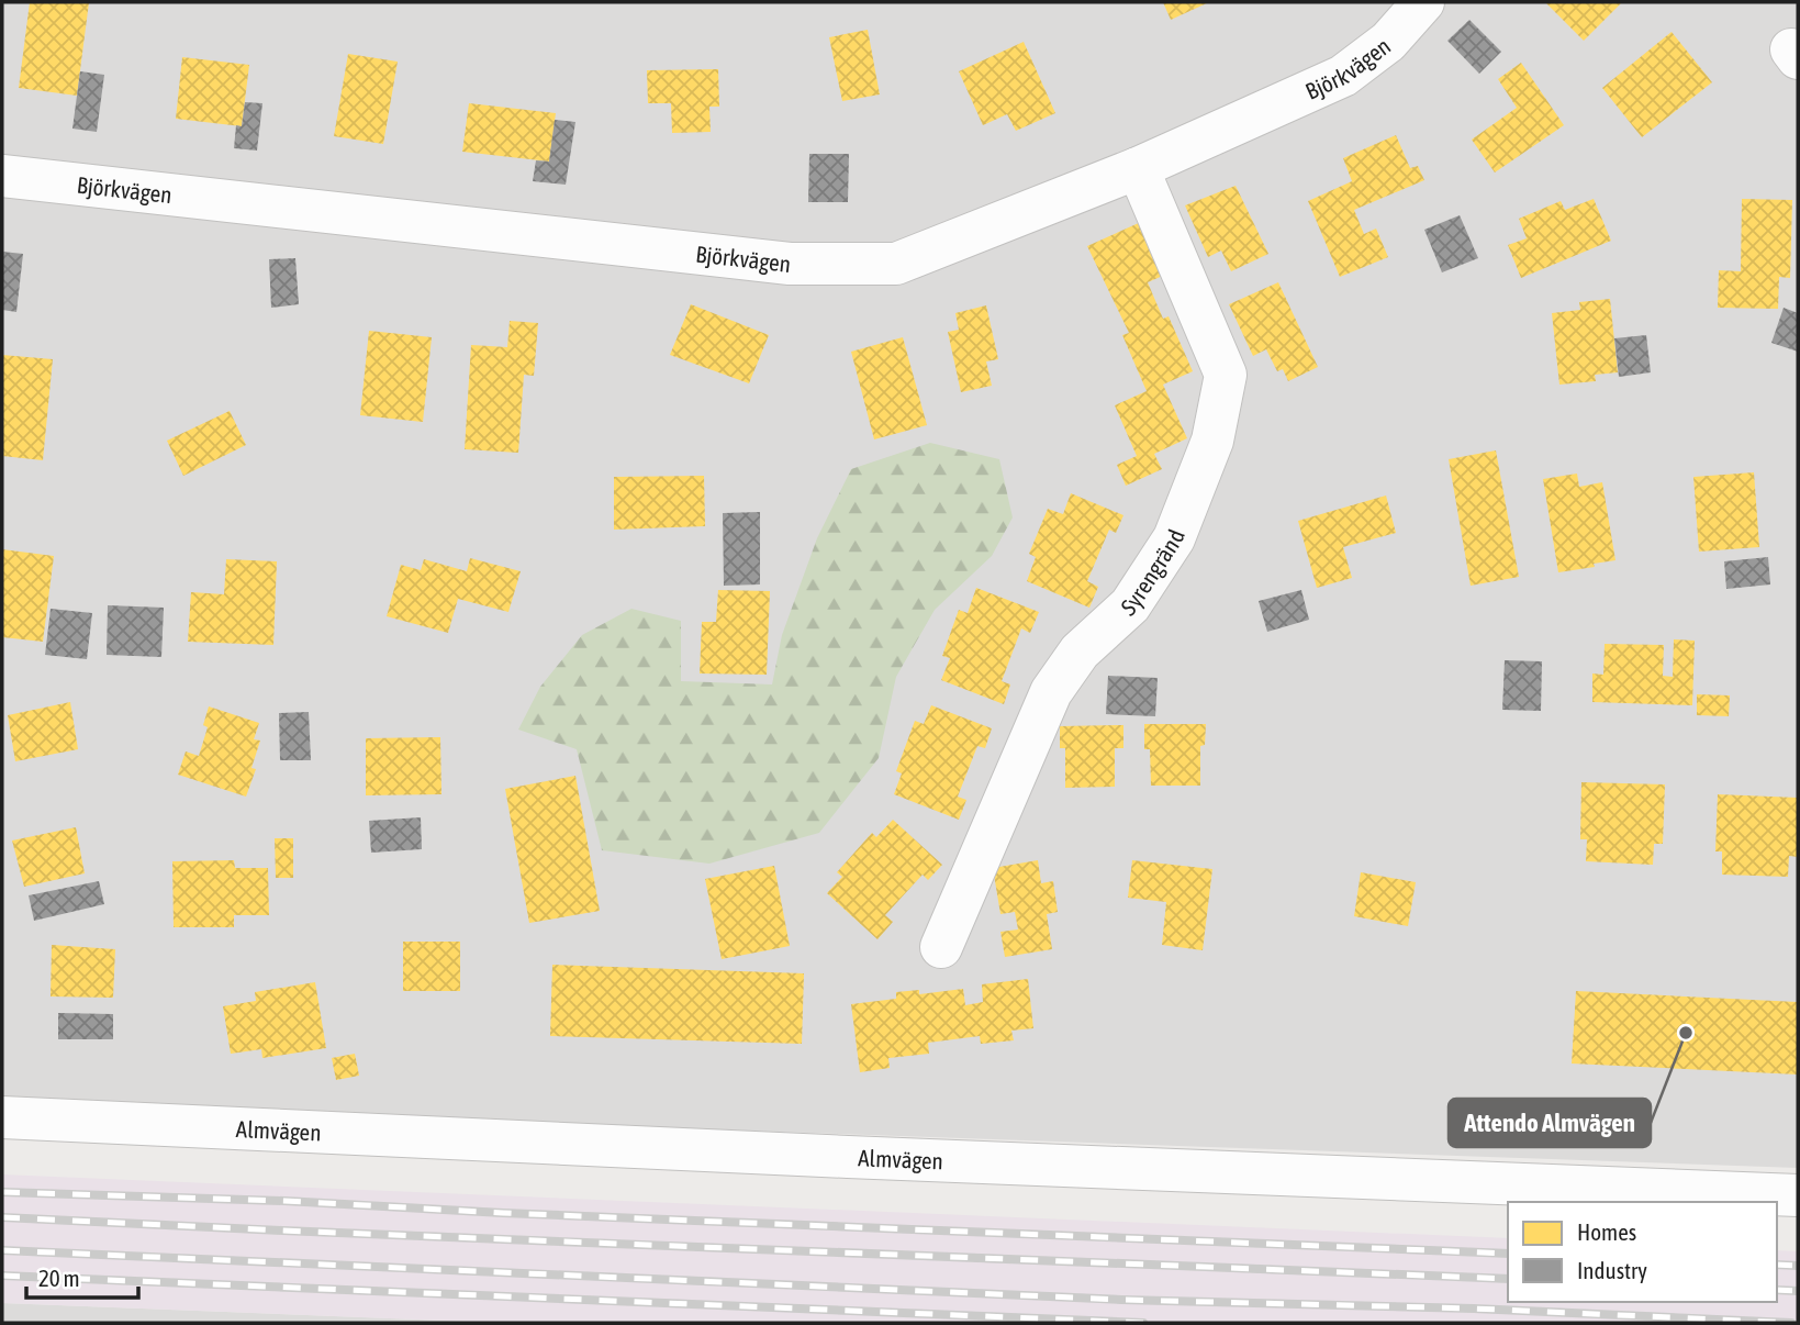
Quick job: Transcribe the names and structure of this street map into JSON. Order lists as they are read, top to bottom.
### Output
{
  "streets": {
    "street": ["Björkvägen", "Syrengränd", "Almvägen"]
  },
  "crossings": [
    ["Björkvägen", "Syrengränd"]
  ],
  "places": ["Attendo Almvägen"],
  "legend": ["Homes", "Industry"],
  "scale_bar": "20 m"
}
